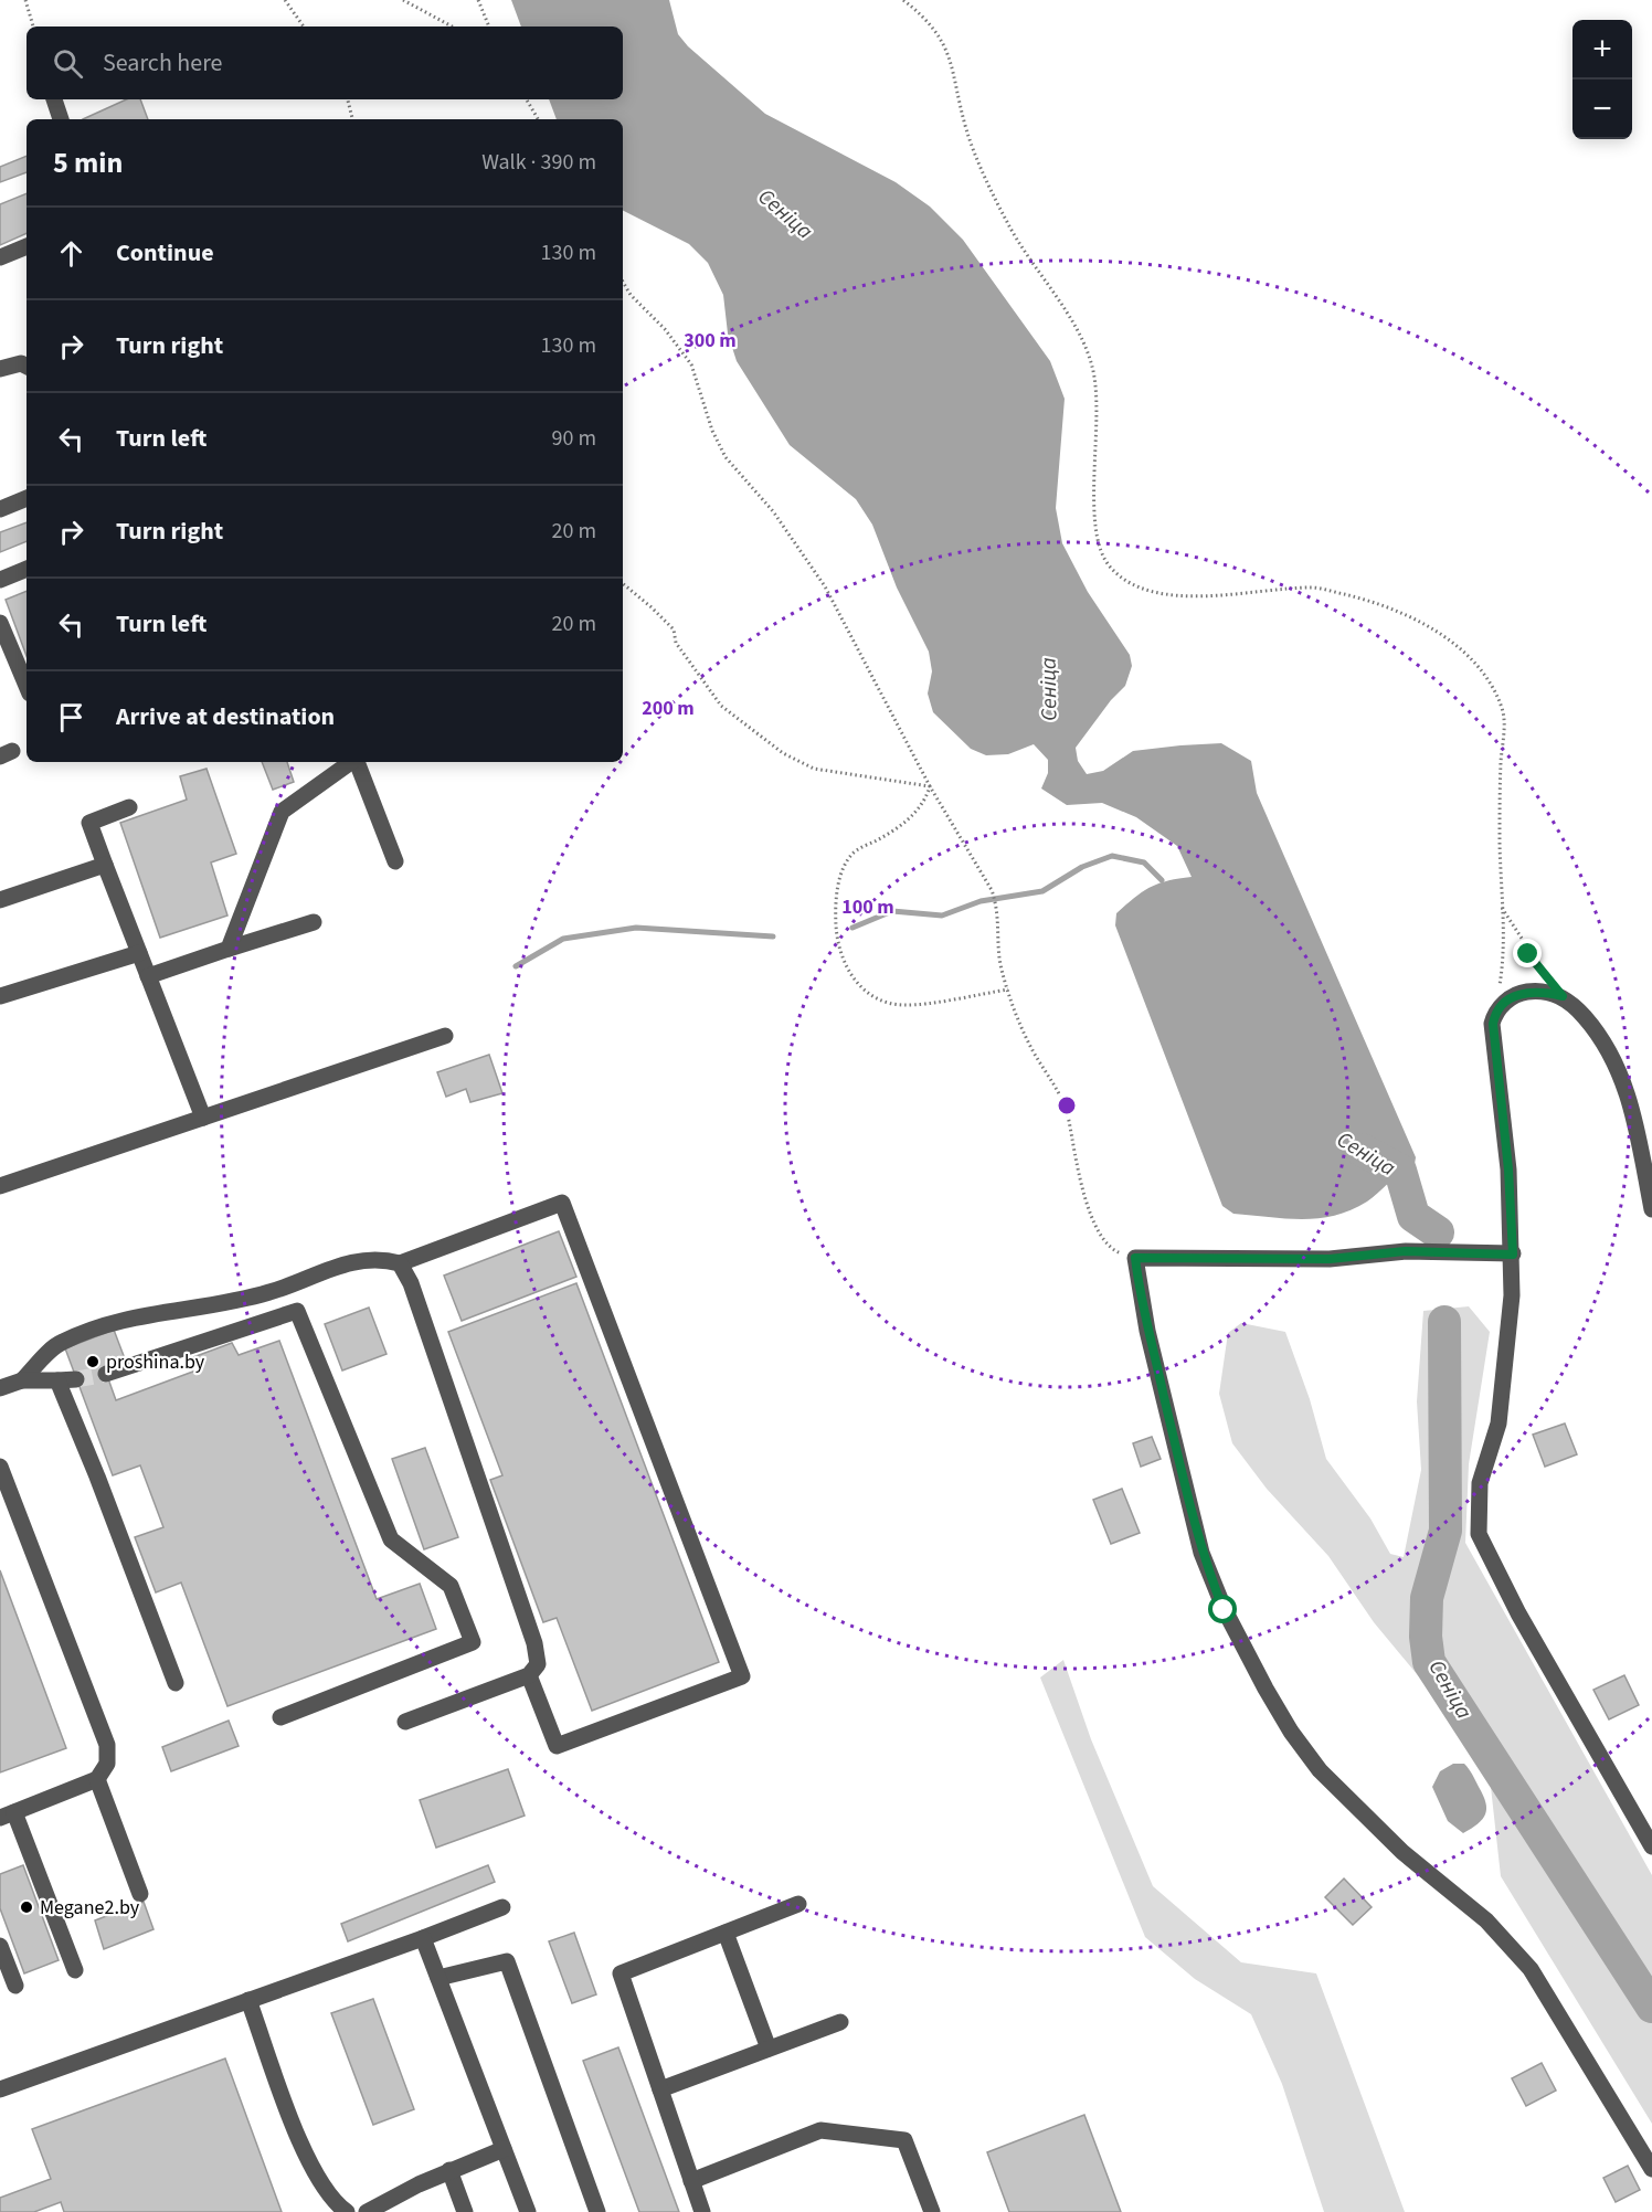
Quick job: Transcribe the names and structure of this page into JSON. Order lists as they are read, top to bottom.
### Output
{
  "water": ["Сеніца"],
  "places": ["proshina.by", "Megane2.by"],
  "page": {
    "map_buttons": ["+", "−"],
    "search": "Search here",
    "heading": ["5 min", "Walk · 390 m"],
    "list": [
      ["Continue", "130 m"],
      ["Turn right", "130 m"],
      ["Turn left", "90 m"],
      ["Turn right", "20 m"],
      ["Turn left", "20 m"],
      "Arrive at destination"
    ]
  },
  "rings": ["300 m", "200 m", "100 m"]
}
